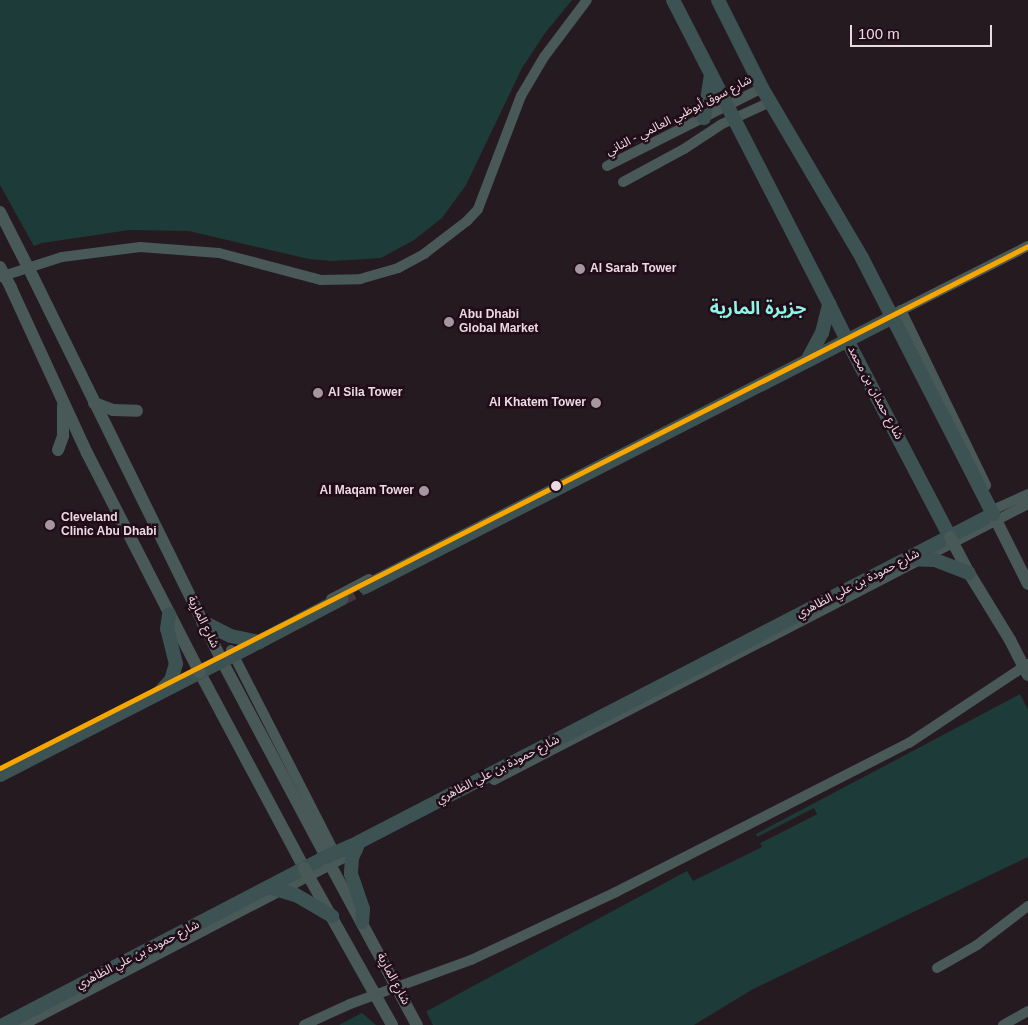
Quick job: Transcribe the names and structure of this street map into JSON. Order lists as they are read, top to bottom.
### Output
{
  "streets": {
    "main road": ["شارع حمدان بن محمد", "شارع حمودة بن علي الظاهري"],
    "street": ["شارع سوق أبوظبي العالمي - الثاني", "شارع المارِية"]
  },
  "crossings": [
    ["شارع سوق أبوظبي العالمي - الثاني", "شارع حمدان بن محمد"],
    ["شارع حمدان بن محمد", "شارع حمودة بن علي الظاهري"],
    ["شارع حمودة بن علي الظاهري", "شارع المارِية"]
  ],
  "districts": ["جزيرة المارية"],
  "places": [
    "Al Sarab Tower",
    "Abu Dhabi Global Market",
    "Al Sila Tower",
    "Al Khatem Tower",
    "Al Maqam Tower",
    "Cleveland Clinic Abu Dhabi"
  ],
  "scale_bar": "100 m"
}
